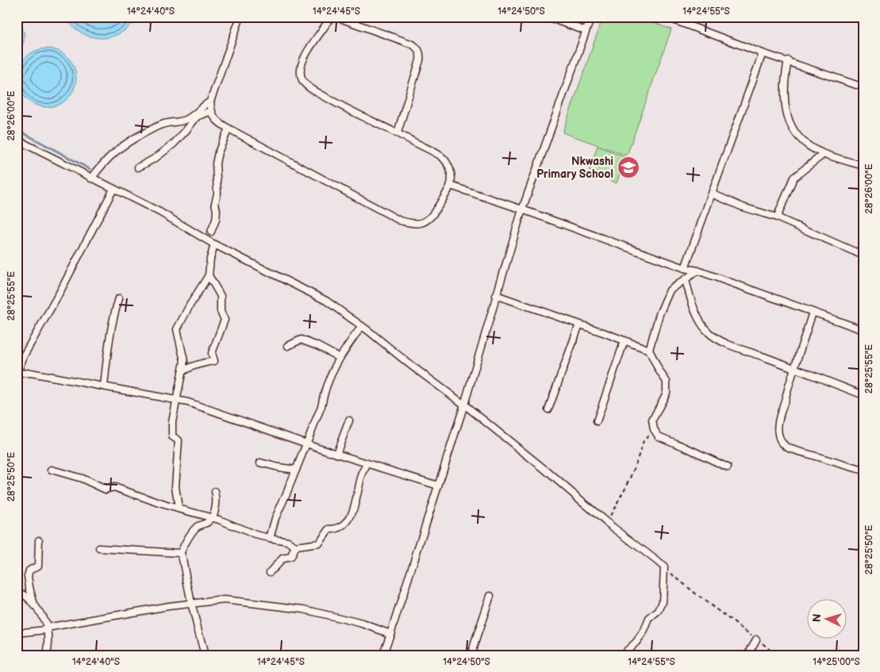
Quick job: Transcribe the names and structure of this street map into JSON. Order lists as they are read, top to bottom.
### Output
{
  "places": {
    "school or university": ["Nkwashi Primary School"]
  },
  "north": "left",
  "coordinates": [
    "14°24'40\"S",
    "14°24'45\"S",
    "14°24'50\"S",
    "14°24'55\"S",
    "28°26'00\"E",
    "28°25'55\"E",
    "28°25'50\"E",
    "14°25'00\"S"
  ]
}
